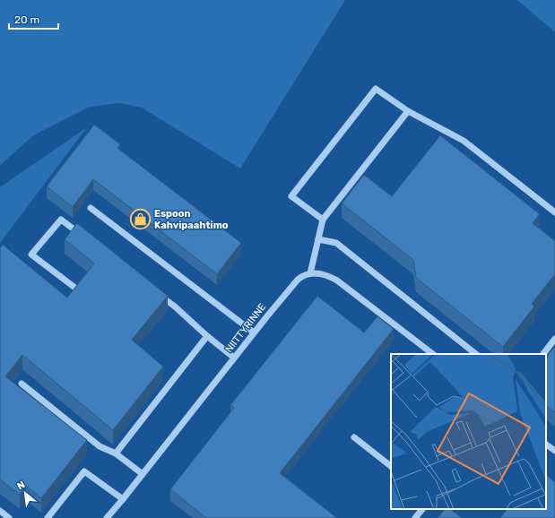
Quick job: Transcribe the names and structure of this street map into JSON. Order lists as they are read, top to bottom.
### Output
{
  "streets": {
    "street": ["NIITTYRINNE"]
  },
  "places": {
    "shop": ["Espoon Kahvipaahtimo"]
  },
  "scale_bar": "20 m",
  "north": "top left"
}
